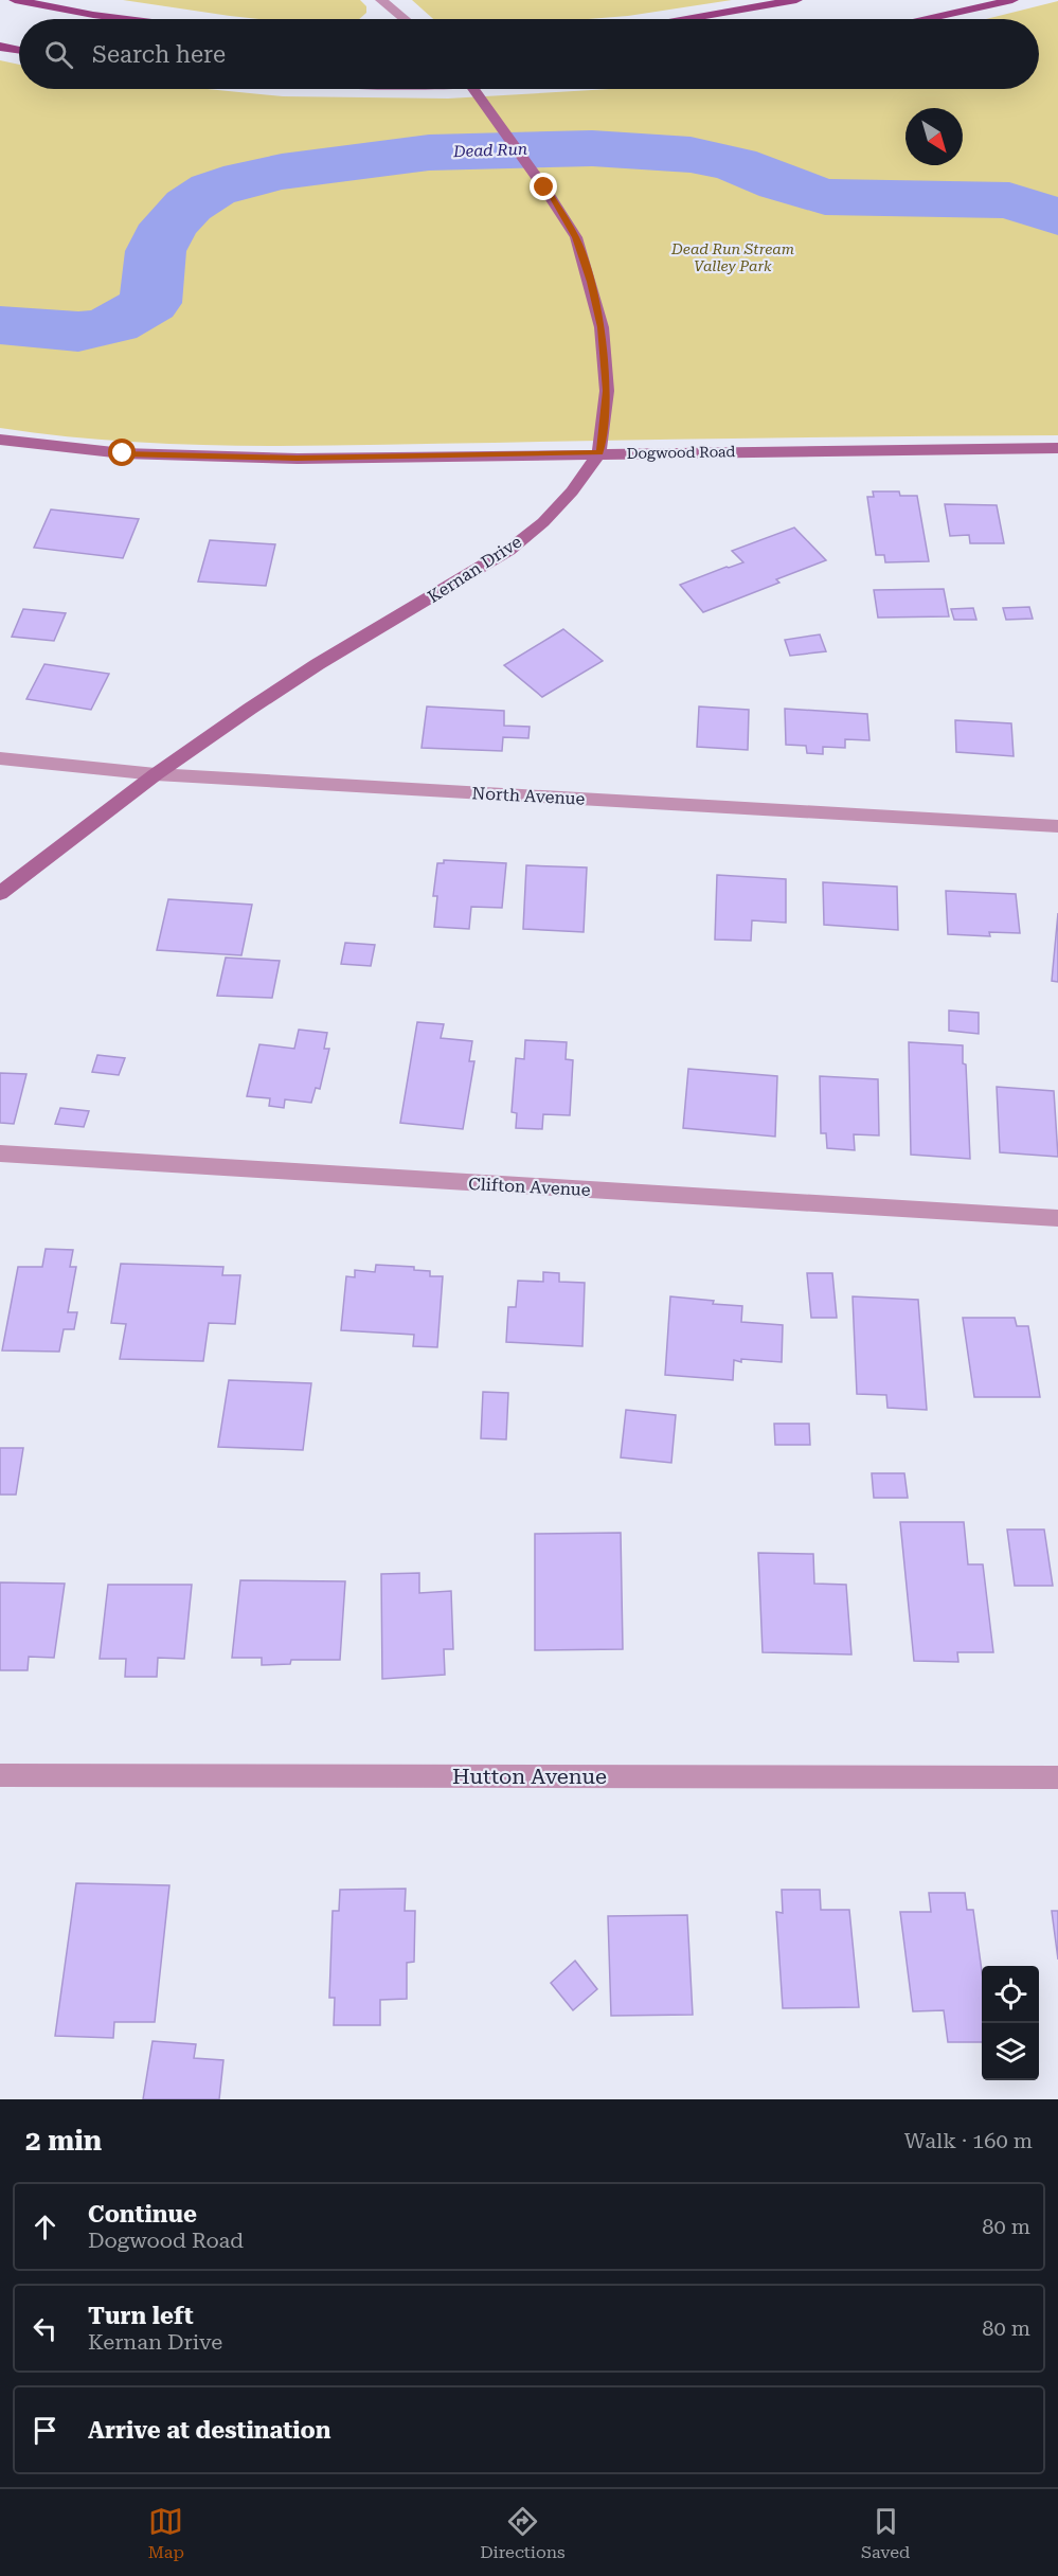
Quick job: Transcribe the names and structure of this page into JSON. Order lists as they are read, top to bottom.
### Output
{
  "streets": {
    "main road": ["Dogwood Road", "Kernan Drive"],
    "street": ["North Avenue", "Clifton Avenue", "Hutton Avenue"]
  },
  "crossings": [
    ["Dogwood Road", "Kernan Drive"],
    ["Kernan Drive", "North Avenue"]
  ],
  "water": ["Dead Run"],
  "parks": ["Dead Run Stream Valley Park"],
  "north": "bottom right",
  "page": {
    "search": "Search here",
    "heading": ["2 min", "Walk · 160 m"],
    "list": [
      ["Continue", "Dogwood Road", "80 m"],
      ["Turn left", "Kernan Drive", "80 m"],
      "Arrive at destination"
    ],
    "nav": ["Map", "Directions", "Saved"]
  }
}
